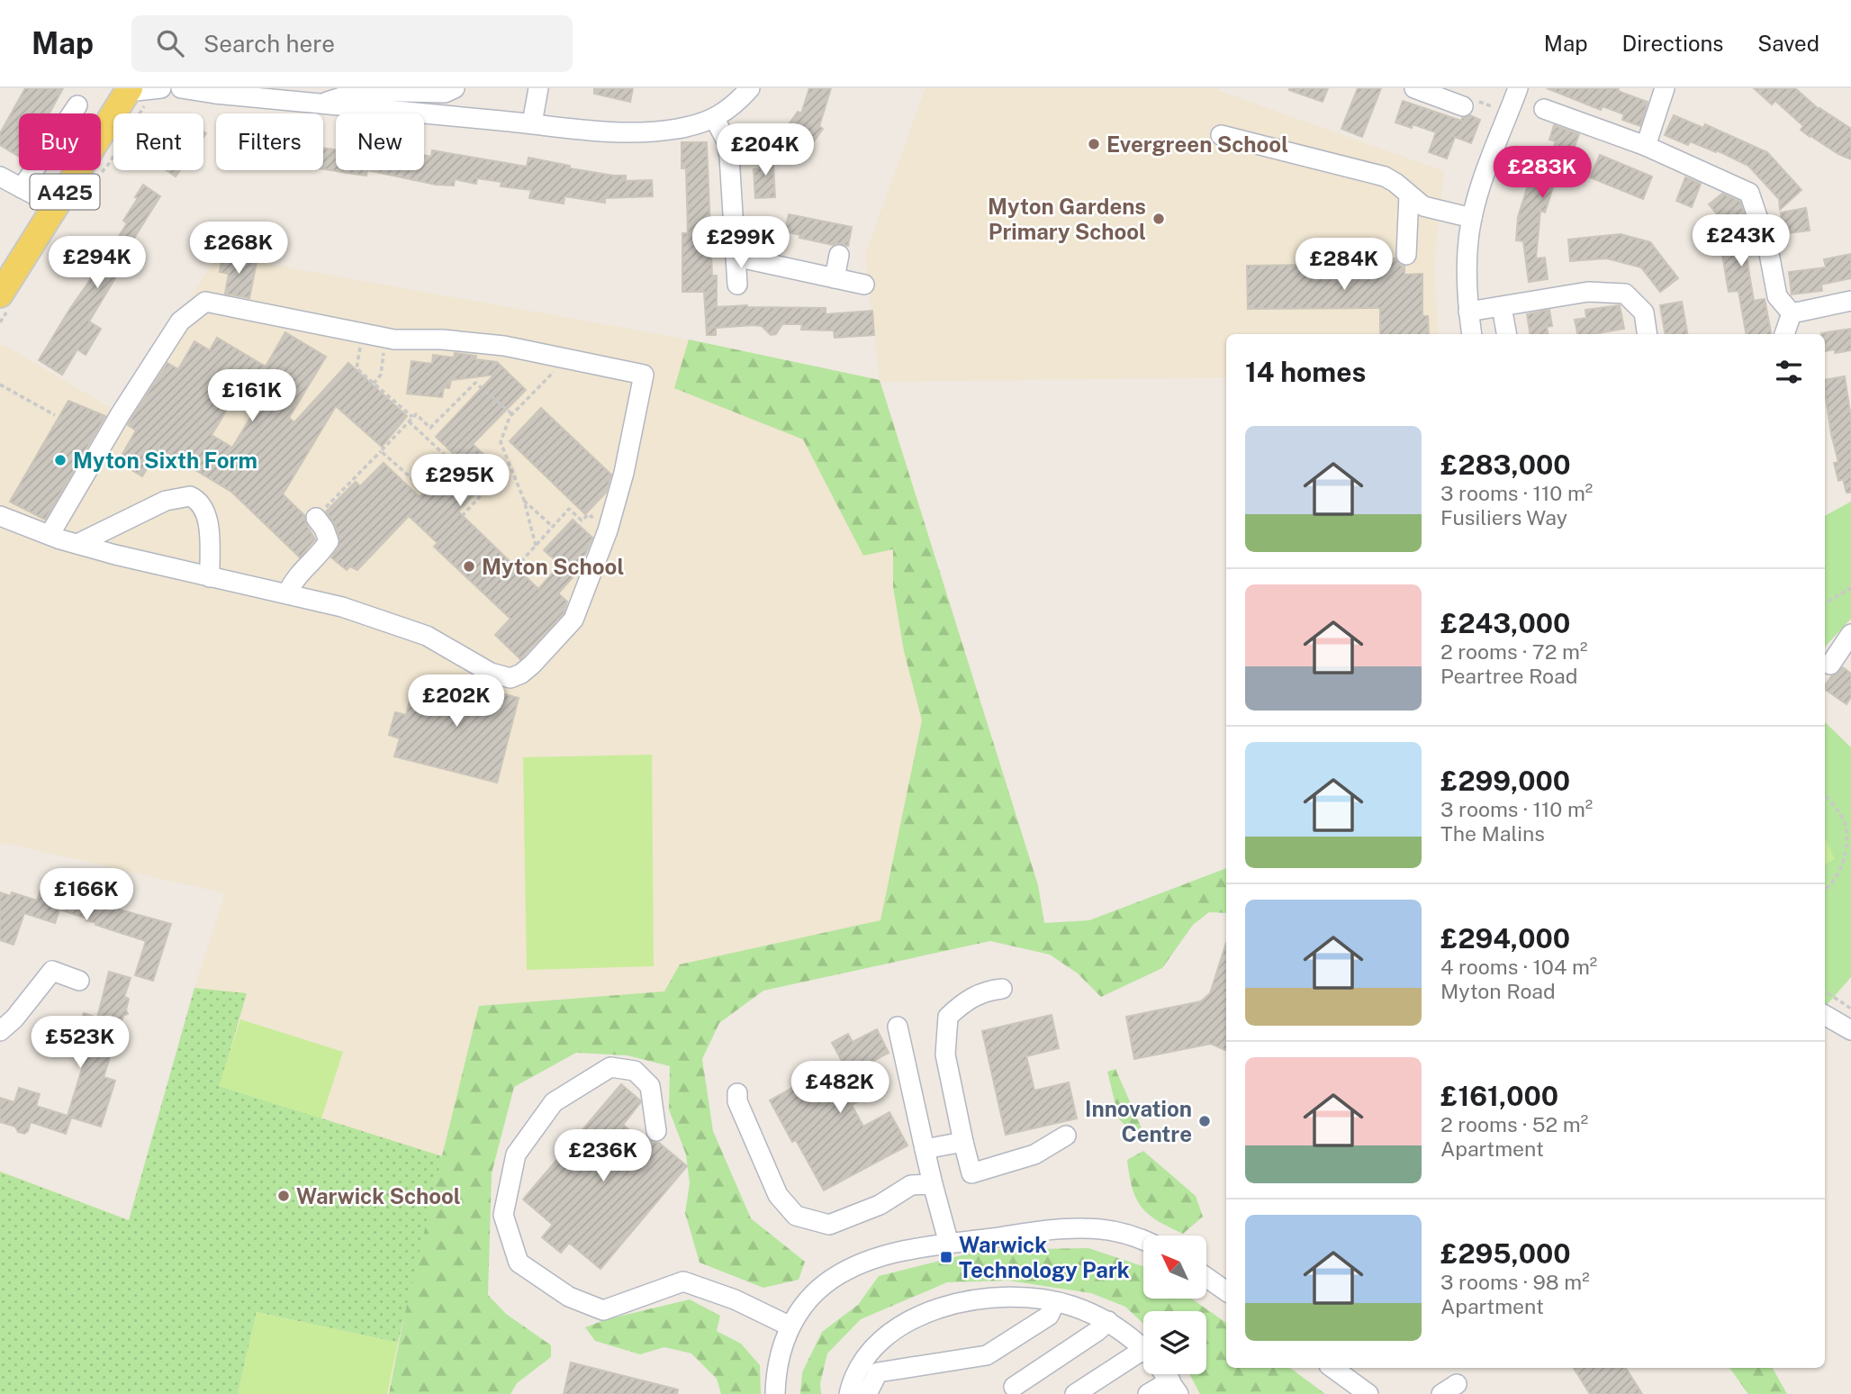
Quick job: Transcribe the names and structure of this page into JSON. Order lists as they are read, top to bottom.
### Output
{
  "streets": {
    "main road": ["A425"]
  },
  "places": {
    "other": [
      "Evergreen School",
      "Myton Gardens Primary School",
      "Myton Sixth Form",
      "Myton School",
      "Innovation Centre",
      "Warwick School"
    ],
    "transit": ["Warwick Technology Park"]
  },
  "north": "top left",
  "page": {
    "header": "Map",
    "search": "Search here",
    "nav": ["Map", "Directions", "Saved"],
    "chip": [
      "Buy",
      "Rent",
      "Filters",
      "New"
    ],
    "price": [
      "£204K",
      "£283K",
      "£243K",
      "£299K",
      "£268K",
      "£294K",
      "£284K",
      "£161K",
      "£295K",
      "£202K",
      "£166K",
      "£523K",
      "£482K",
      "£236K"
    ],
    "heading": "14 homes",
    "list": [
      {
        "name": "£283,000",
        "note": "3 rooms · 110 m² · Fusiliers Way"
      },
      {
        "name": "£243,000",
        "note": "2 rooms · 72 m² · Peartree Road"
      },
      {
        "name": "£299,000",
        "note": "3 rooms · 110 m² · The Malins"
      },
      {
        "name": "£294,000",
        "note": "4 rooms · 104 m² · Myton Road"
      },
      {
        "name": "£161,000",
        "note": "2 rooms · 52 m² · Apartment"
      },
      {
        "name": "£295,000",
        "note": "3 rooms · 98 m² · Apartment"
      }
    ]
  }
}
